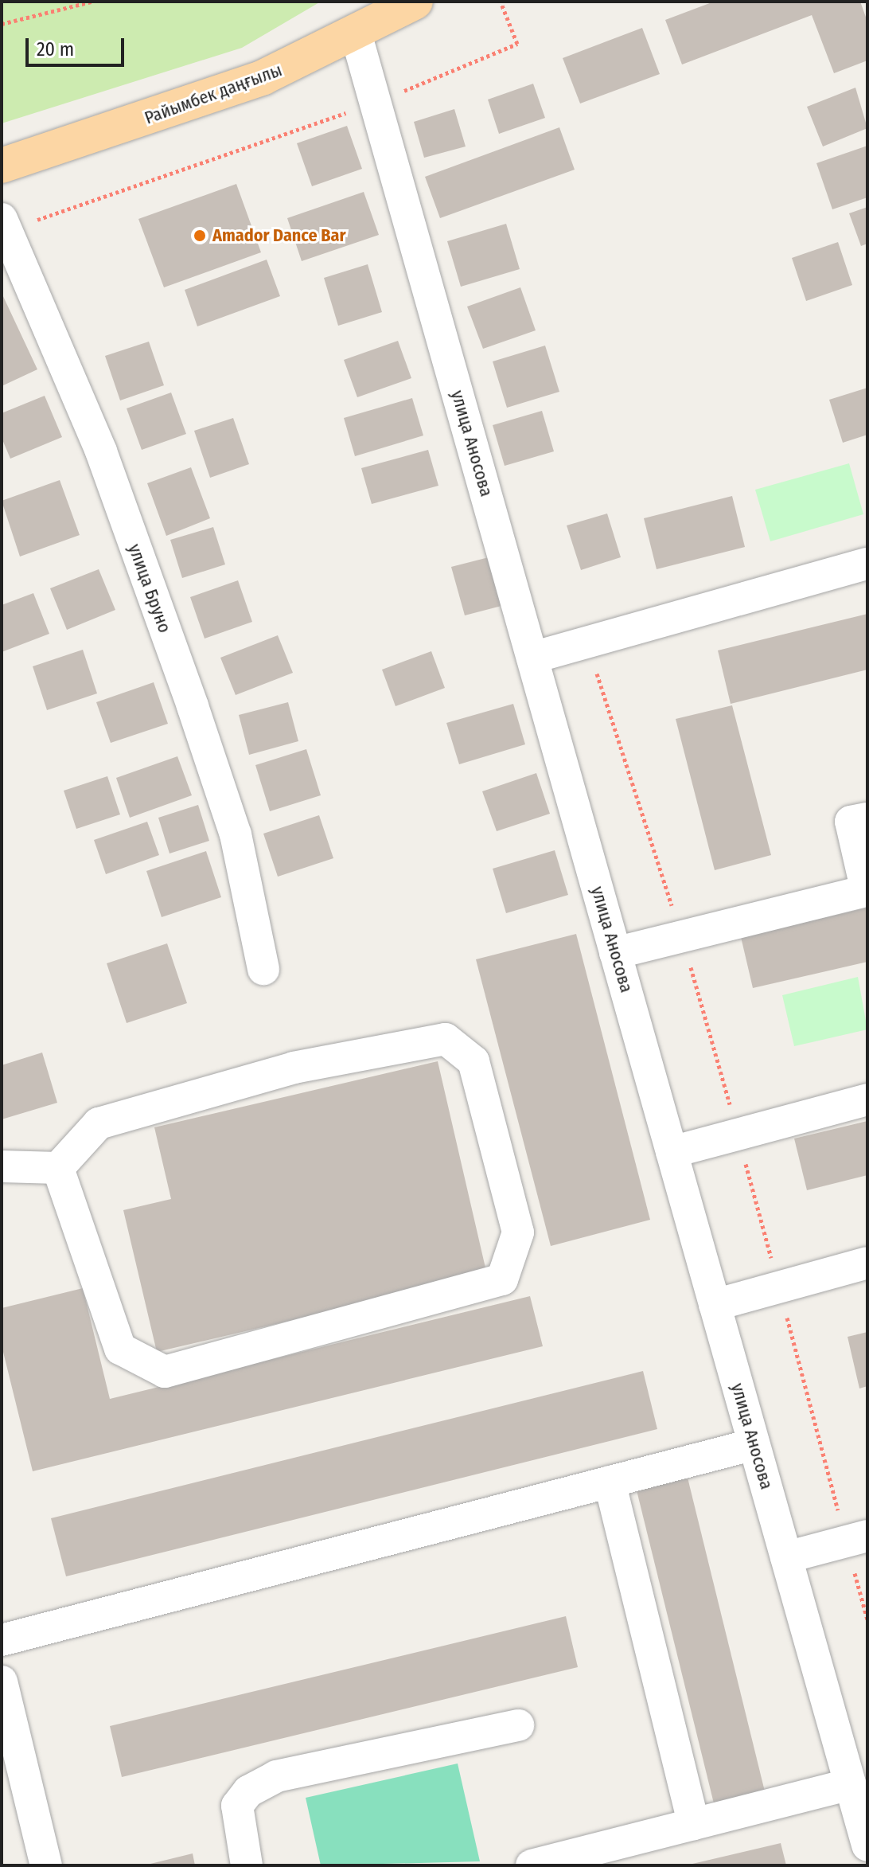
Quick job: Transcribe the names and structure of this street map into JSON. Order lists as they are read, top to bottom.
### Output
{
  "streets": {
    "main road": ["Райымбек даңғылы"],
    "street": ["улица Аносова", "улица Бруно"]
  },
  "crossings": [
    ["Райымбек даңғылы", "улица Аносова"]
  ],
  "places": ["Amador Dance Bar"],
  "scale_bar": "20 m"
}
